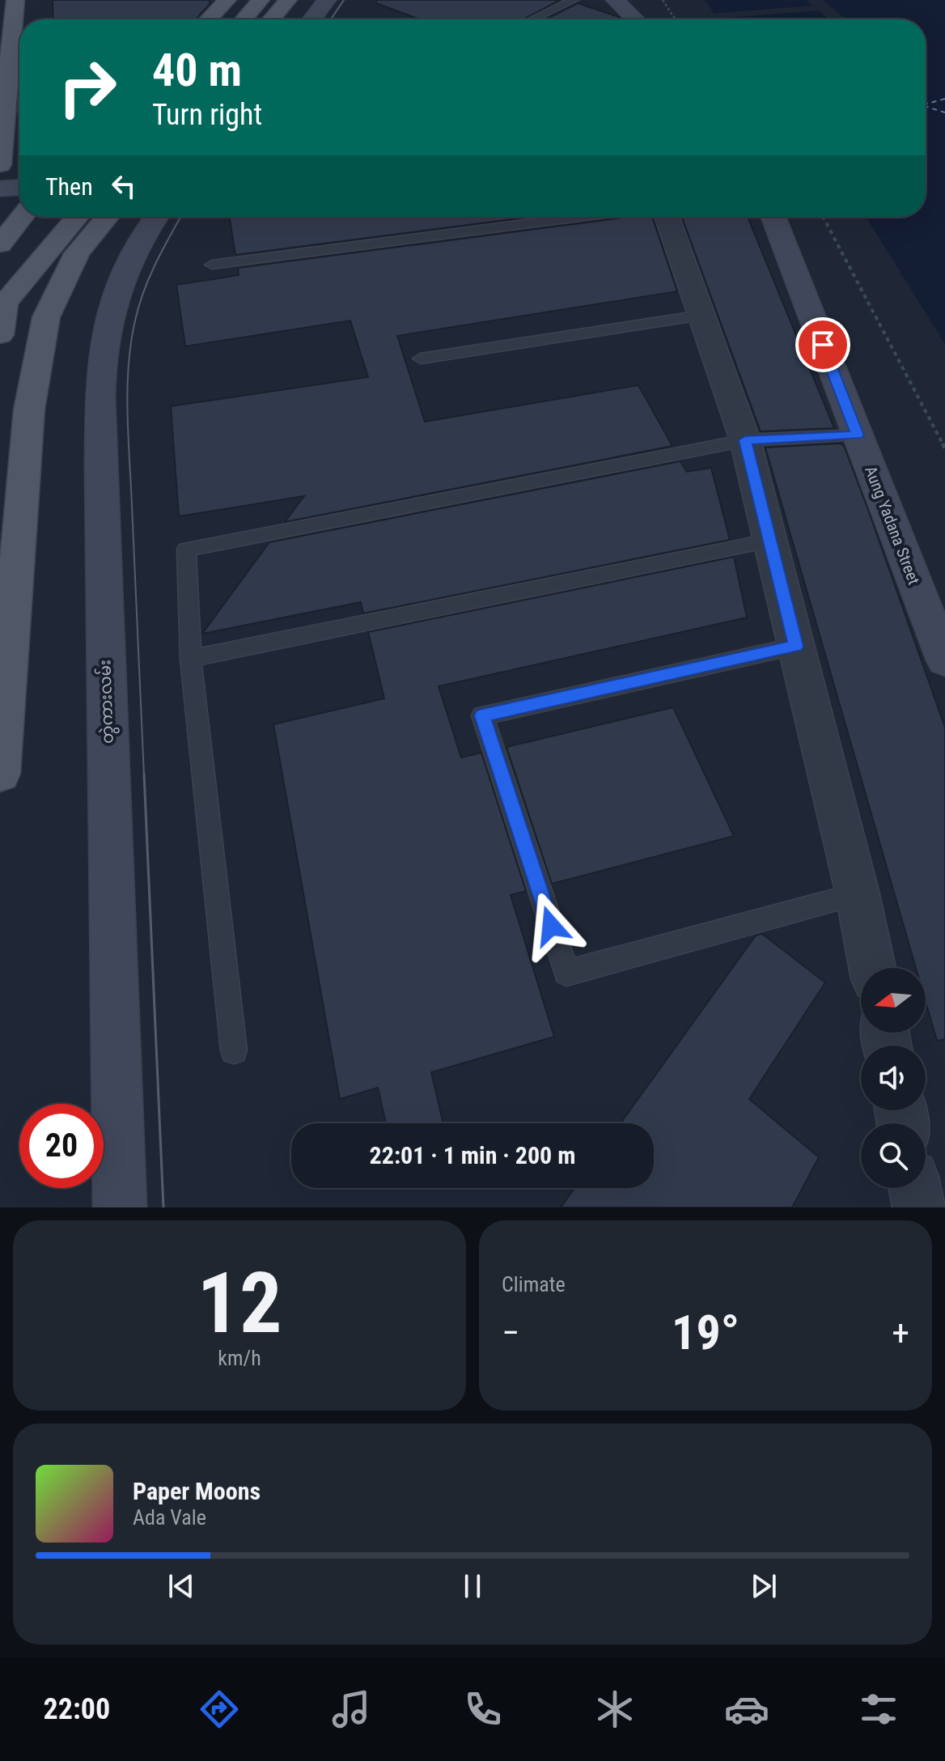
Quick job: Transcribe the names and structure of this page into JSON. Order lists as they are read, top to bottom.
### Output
{
  "streets": {
    "main road": ["Aung Yadana Street", "တွဲကားလမ်း"]
  },
  "north": "left",
  "page": {
    "turn": ["40 m", "Turn right"],
    "then": "Then",
    "limit": "20",
    "trip": "22:01 · 1 min · 200 m",
    "tile": [
      ["12", "km/h"],
      "Climate"
    ],
    "heat": ["−", "19°", "+"],
    "song": ["Paper Moons", "Ada Vale"],
    "tabs": "22:00"
  }
}
